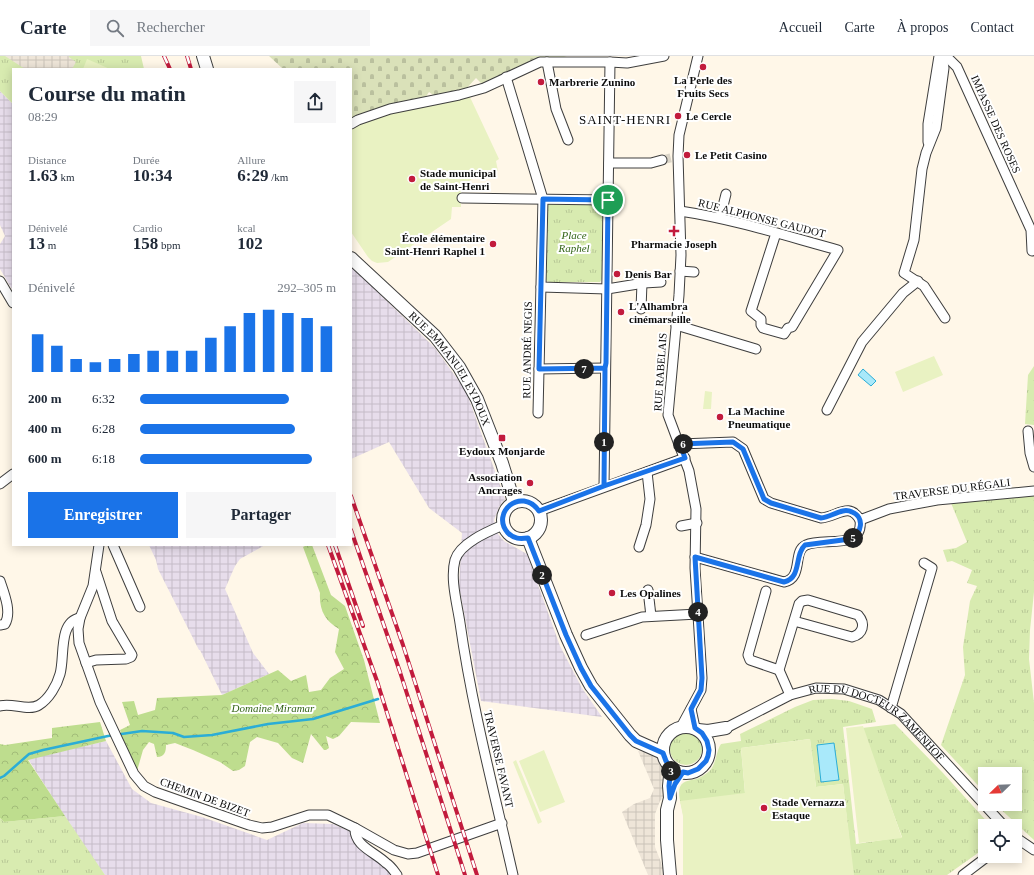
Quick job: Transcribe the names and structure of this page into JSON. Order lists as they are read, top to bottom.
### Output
{
  "streets": {
    "street": [
      "IMPASSE DES ROSES",
      "RUE ALPHONSE GAUDOT",
      "RUE ANDRÉ NEGIS",
      "RUE EMMANUEL EYDOUX",
      "RUE RABELAIS",
      "TRAVERSE DU RÉGALI",
      "RUE DU DOCTEUR ZAMENHOF",
      "TRAVERSE FAVANT",
      "CHEMIN DE BIZET"
    ]
  },
  "crossings": [
    ["RUE ALPHONSE GAUDOT", "RUE RABELAIS"],
    ["RUE EMMANUEL EYDOUX", "TRAVERSE FAVANT"],
    ["RUE RABELAIS", "RUE DU DOCTEUR ZAMENHOF"],
    ["TRAVERSE FAVANT", "CHEMIN DE BIZET"]
  ],
  "districts": ["SAINT-HENRI"],
  "parks": ["Place Raphel", "Domaine Miramar"],
  "places": {
    "other": [
      "La Perle des Fruits Secs",
      "Marbrerie Zunino",
      "Le Cercle",
      "Le Petit Casino",
      "Stade municipal de Saint-Henri",
      "École élémentaire Saint-Henri Raphel 1",
      "Denis Bar",
      "L'Alhambra cinémarseille",
      "La Machine Pneumatique",
      "Association Ancrages",
      "Les Opalines",
      "Stade Vernazza Estaque"
    ],
    "health": ["Pharmacie Joseph"],
    "transit": ["Eydoux Monjarde"]
  },
  "north": "bottom left",
  "page": {
    "header": "Carte",
    "search": "Rechercher",
    "nav": [
      "Accueil",
      "Carte",
      "À propos",
      "Contact"
    ],
    "heading": ["Course du matin", "08:29"],
    "stats": [
      ["Distance", "1.63 km"],
      ["Durée", "10:34"],
      ["Allure", "6:29 /km"],
      ["Dénivelé", "13 m"],
      ["Cardio", "158 bpm"],
      ["kcal", "102"]
    ],
    "chart": ["Dénivelé", "292–305 m"],
    "pins": [
      "7",
      "1",
      "6",
      "5",
      "2",
      "4",
      "3"
    ],
    "list": [
      {
        "name": "200 m",
        "note": "6:32"
      },
      {
        "name": "400 m",
        "note": "6:28"
      },
      {
        "name": "600 m",
        "note": "6:18"
      }
    ],
    "buttons": ["Enregistrer", "Partager"]
  }
}
